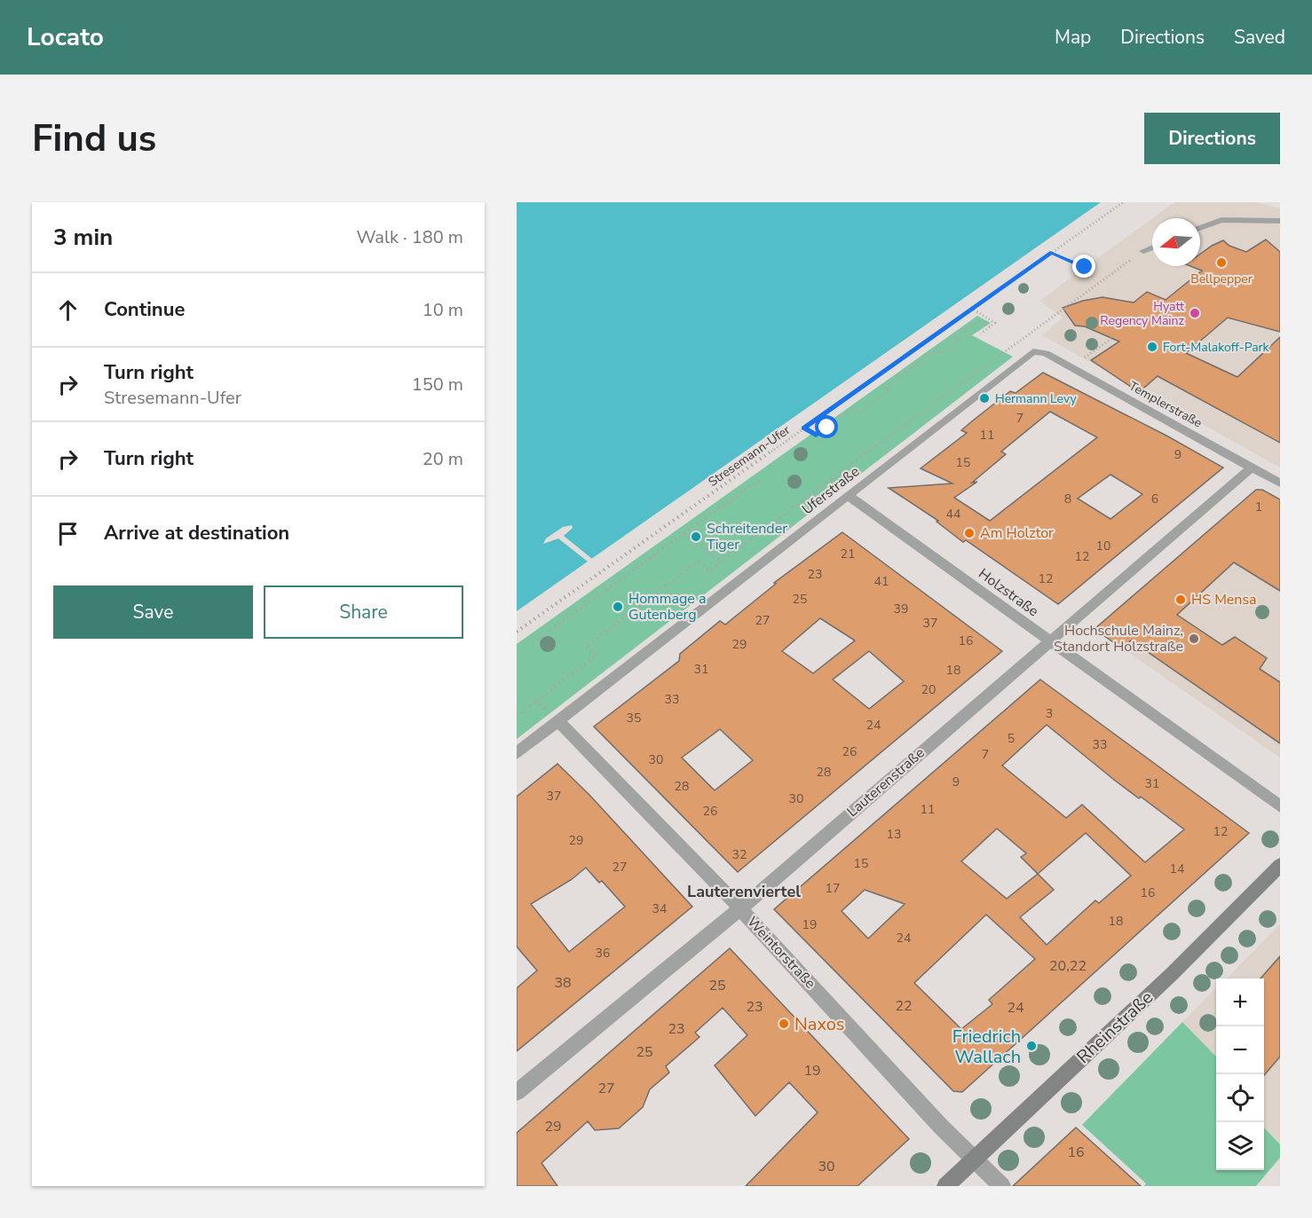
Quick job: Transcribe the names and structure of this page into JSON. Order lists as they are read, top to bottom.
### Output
{
  "streets": {
    "main road": ["Rheinstraße"],
    "street": [
      "Templerstraße",
      "Uferstraße",
      "Holzstraße",
      "Lauterenstraße",
      "Weintorstraße"
    ],
    "path": ["Stresemann-Ufer"]
  },
  "crossings": [
    ["Templerstraße", "Uferstraße"],
    ["Templerstraße", "Lauterenstraße"],
    ["Uferstraße", "Holzstraße"],
    ["Uferstraße", "Weintorstraße"],
    ["Holzstraße", "Lauterenstraße"],
    ["Lauterenstraße", "Weintorstraße"],
    ["Weintorstraße", "Rheinstraße"]
  ],
  "districts": ["Lauterenviertel"],
  "places": [
    "Bellpepper",
    "Hyatt Regency Mainz",
    "Fort-Malakoff-Park",
    "Hermann Levy",
    "Am Holztor",
    "Schreitender Tiger",
    "HS Mensa",
    "Hommage a Gutenberg",
    "Hochschule Mainz, Standort Holzstraße",
    "Naxos",
    "Friedrich Wallach"
  ],
  "house_numbers": [
    "7",
    "11",
    "9",
    "15",
    "8",
    "6",
    "1",
    "44",
    "10",
    "21",
    "12",
    "23",
    "12",
    "41",
    "25",
    "39",
    "27",
    "37",
    "16",
    "29",
    "31",
    "18",
    "20",
    "33",
    "3",
    "35",
    "24",
    "5",
    "33",
    "26",
    "7",
    "30",
    "28",
    "9",
    "31",
    "28",
    "37",
    "30",
    "11",
    "26",
    "12",
    "13",
    "29",
    "32",
    "15",
    "27",
    "14",
    "17",
    "16",
    "34",
    "18",
    "19",
    "24",
    "36",
    "20,22",
    "38",
    "25",
    "22",
    "23",
    "24",
    "23",
    "25",
    "19",
    "27",
    "29",
    "16",
    "30"
  ],
  "north": "left",
  "page": {
    "header": "Locato",
    "nav": ["Map", "Directions", "Saved"],
    "buttons": [
      "Directions",
      ["Save", "Share"]
    ],
    "title": "Find us",
    "heading": ["3 min", "Walk · 180 m"],
    "list": [
      ["Continue", "10 m"],
      ["Turn right", "Stresemann-Ufer", "150 m"],
      ["Turn right", "20 m"],
      "Arrive at destination"
    ],
    "map_buttons": ["+", "−"]
  }
}
